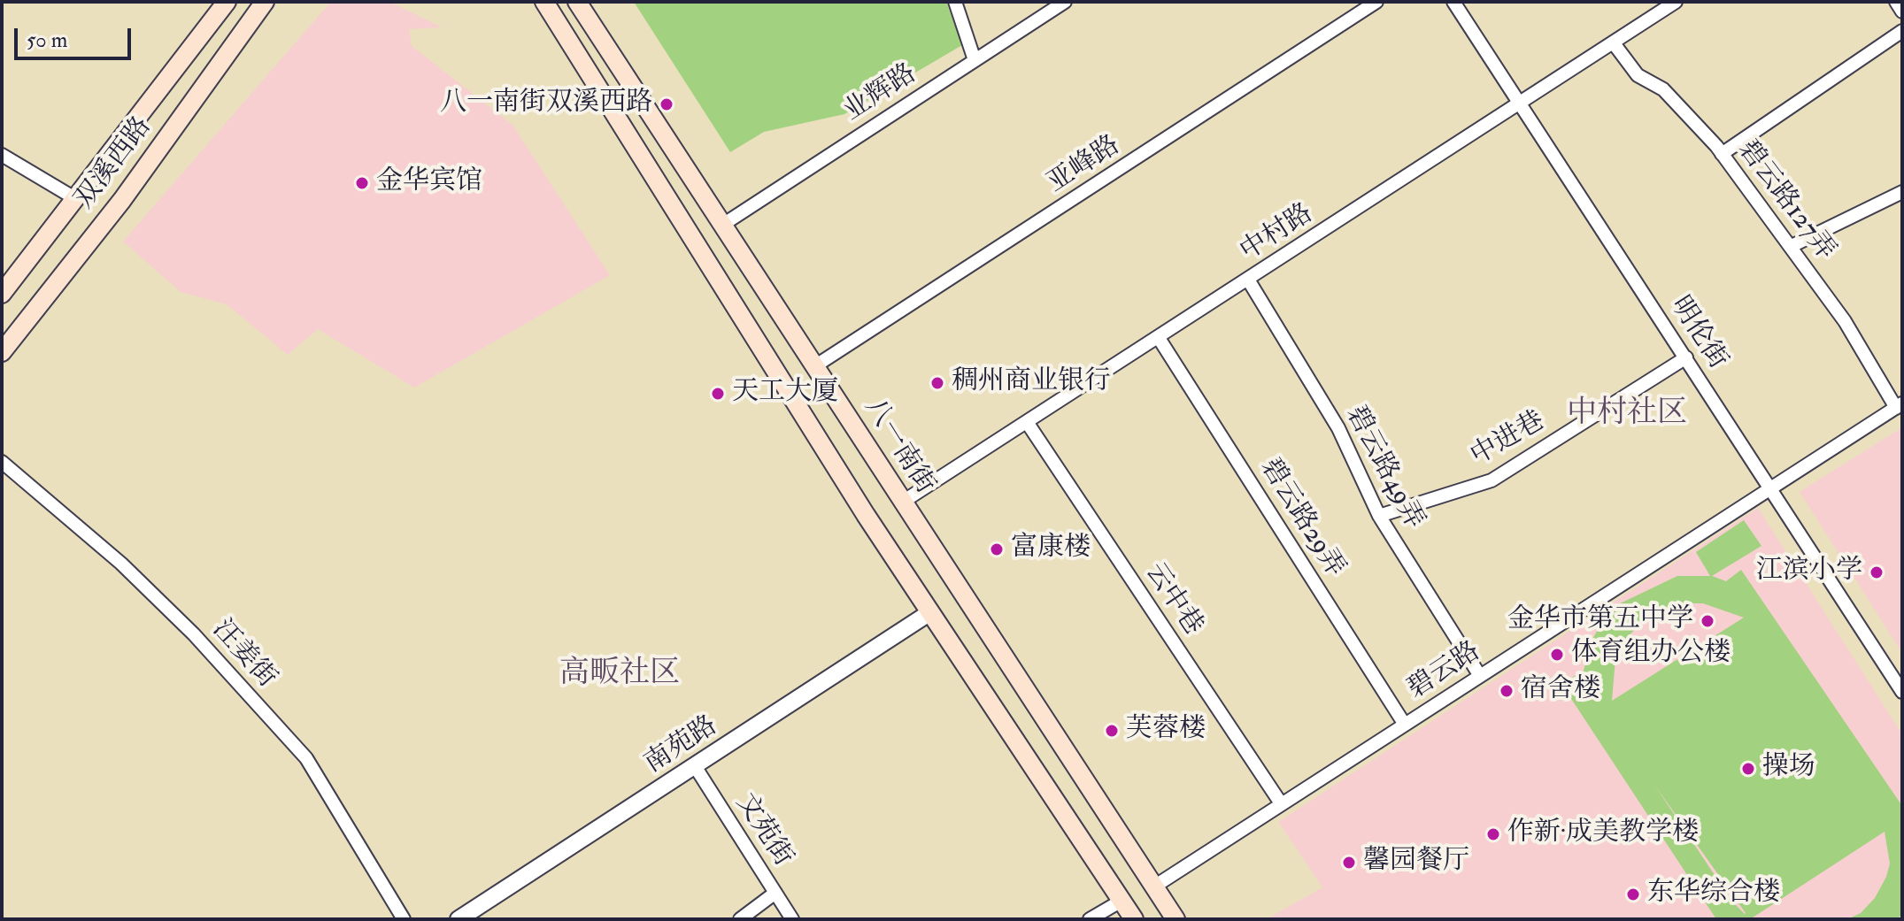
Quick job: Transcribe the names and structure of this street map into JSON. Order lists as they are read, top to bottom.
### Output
{
  "streets": {
    "main road": ["双溪西路", "八一南街"],
    "street": [
      "业辉路",
      "亚峰路",
      "碧云路127弄",
      "中村路",
      "明伦街",
      "中进巷",
      "碧云路49弄",
      "碧云路29弄",
      "云中巷",
      "汪姜街",
      "碧云路",
      "南苑路",
      "文苑街"
    ]
  },
  "crossings": [
    ["业辉路", "八一南街"],
    ["亚峰路", "八一南街"],
    ["碧云路127弄", "中村路"],
    ["碧云路127弄", "碧云路"],
    ["中村路", "明伦街"],
    ["中村路", "八一南街"],
    ["中村路", "碧云路49弄"],
    ["中村路", "碧云路29弄"],
    ["中村路", "云中巷"],
    ["明伦街", "中进巷"],
    ["明伦街", "碧云路"],
    ["中进巷", "碧云路49弄"],
    ["八一南街", "碧云路"],
    ["碧云路49弄", "碧云路"],
    ["碧云路29弄", "碧云路"],
    ["云中巷", "碧云路"],
    ["南苑路", "文苑街"]
  ],
  "districts": ["中村社区", "高畈社区"],
  "places": [
    "八一南街双溪西路",
    "金华宾馆",
    "稠州商业银行",
    "天工大厦",
    "富康楼",
    "江滨小学",
    "金华市第五中学",
    "体育组办公楼",
    "宿舍楼",
    "芙蓉楼",
    "操场",
    "作新·成美教学楼",
    "馨园餐厅",
    "东华综合楼"
  ],
  "scale_bar": "50 m"
}
